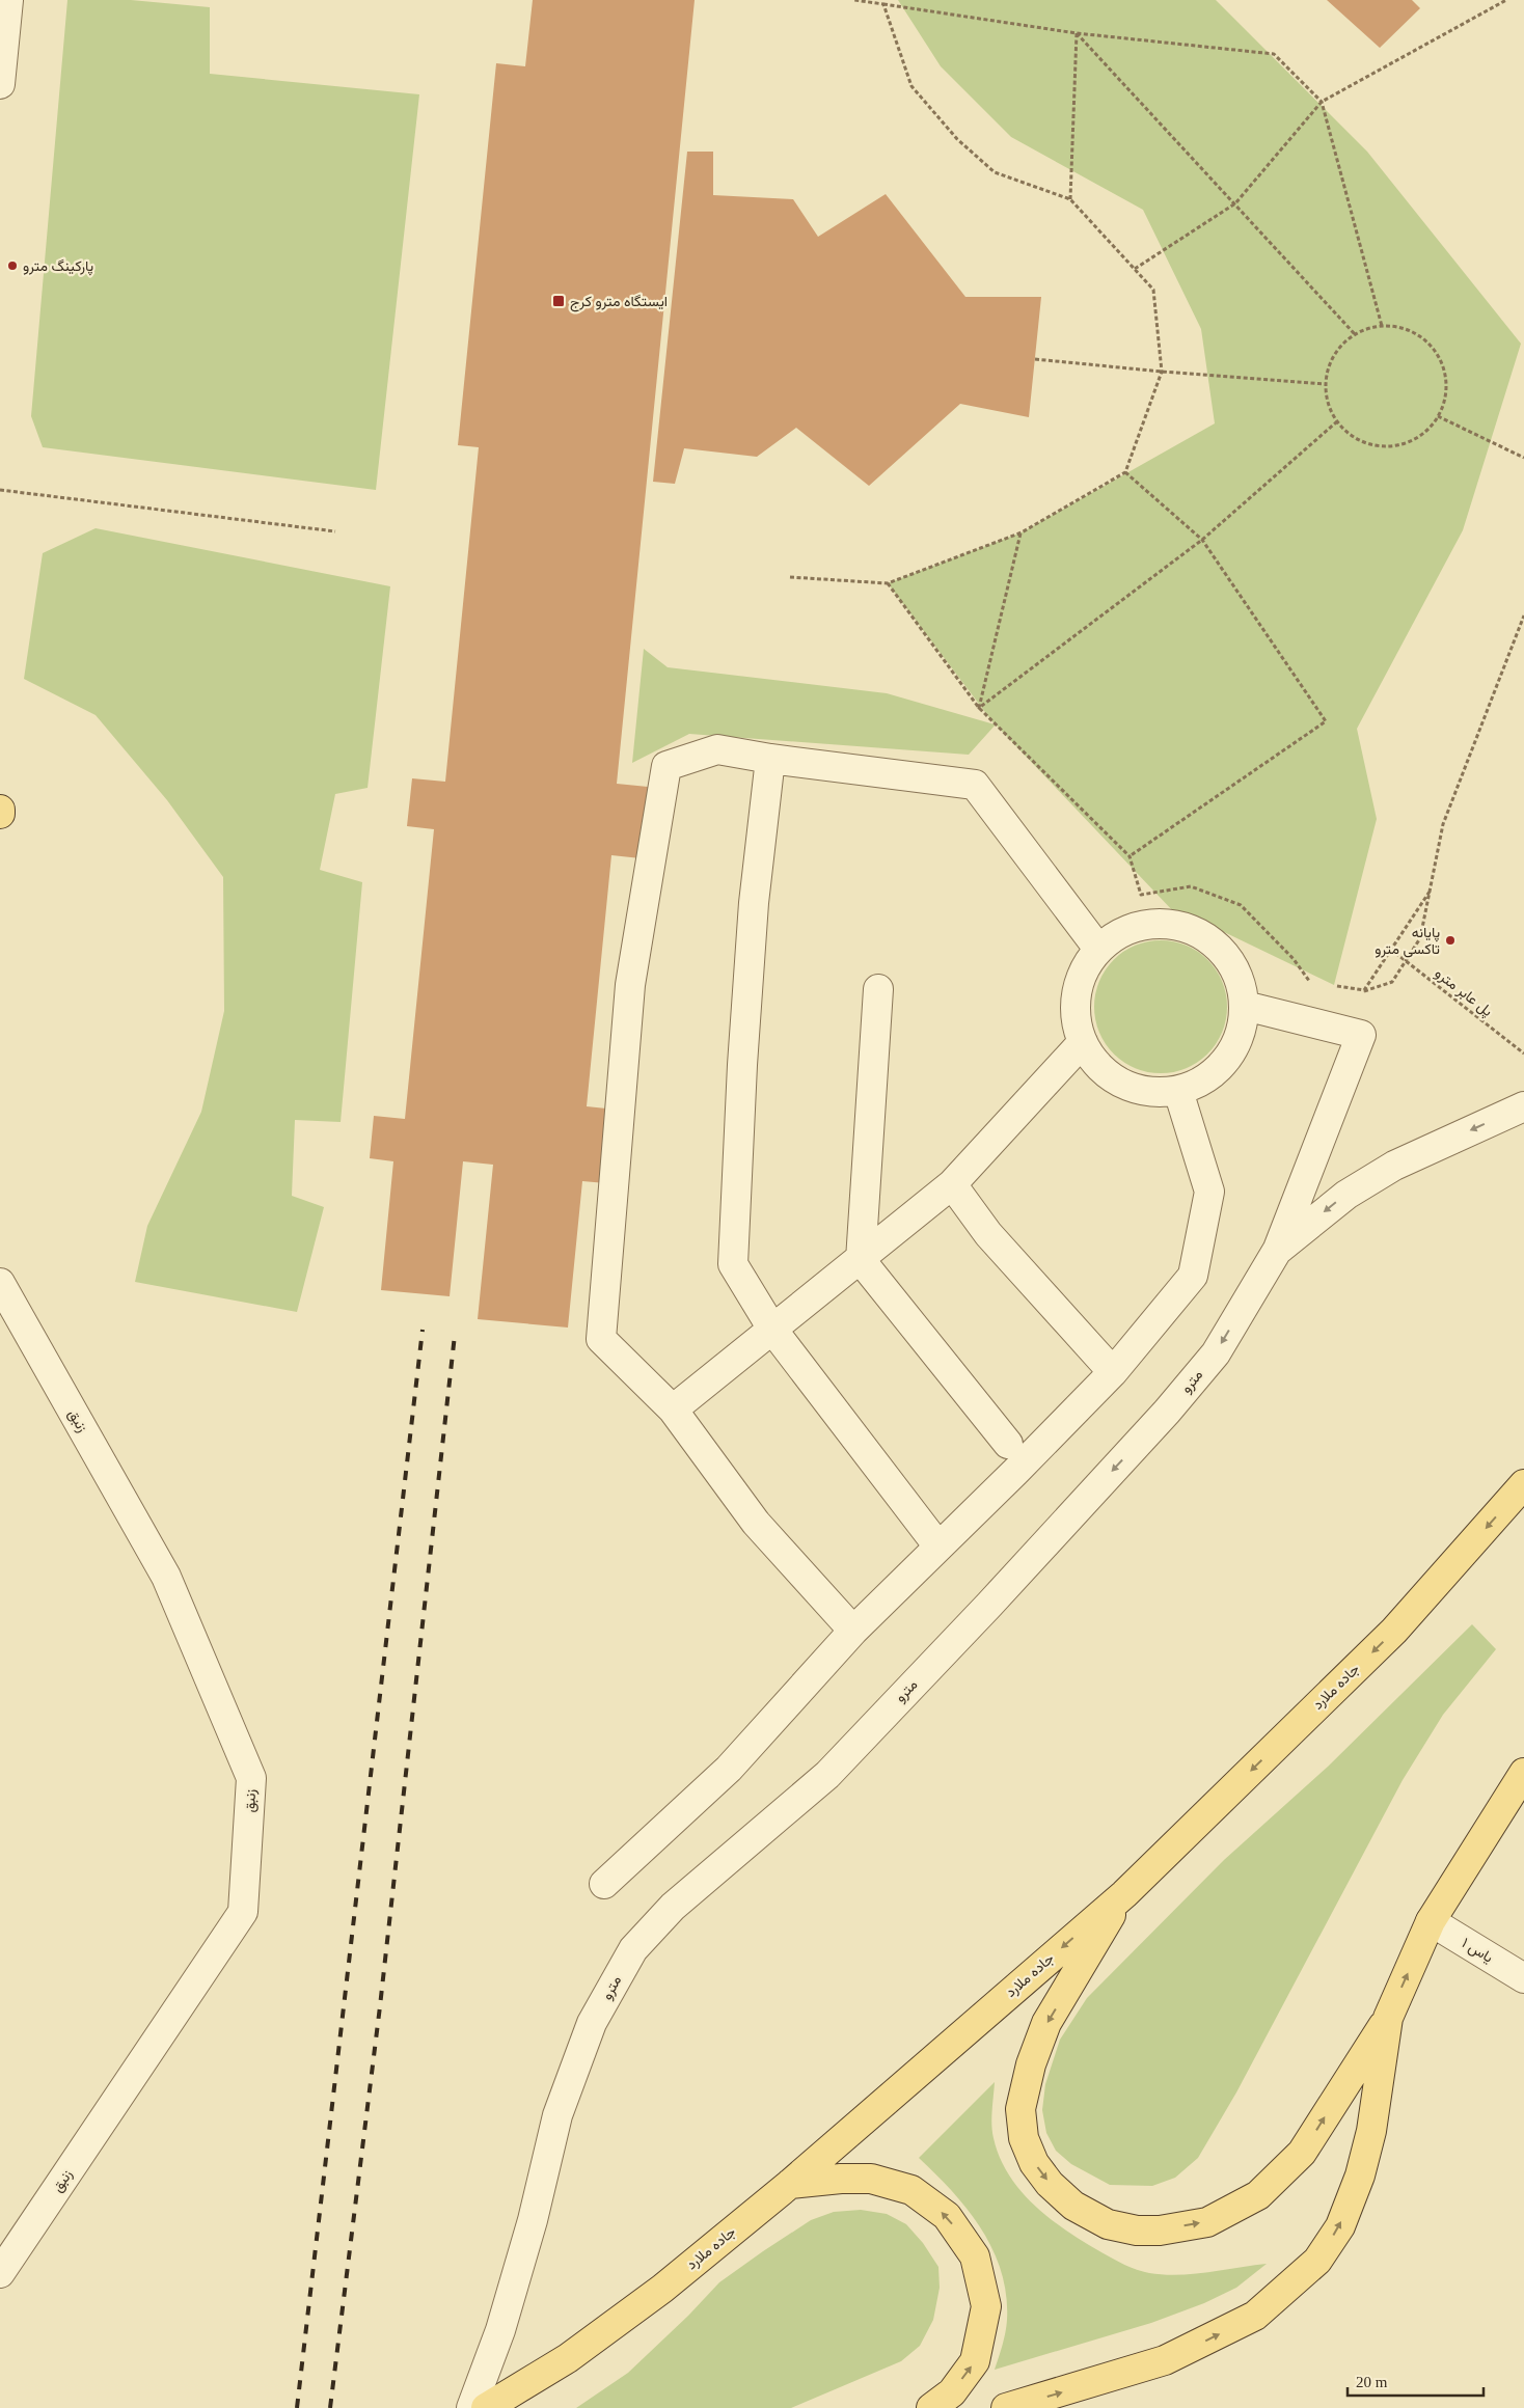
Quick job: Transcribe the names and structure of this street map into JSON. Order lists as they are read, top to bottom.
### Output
{
  "streets": {
    "main road": ["جاده ملارد"],
    "street": ["مترو", "زنبق", "یاس ۱"],
    "path": ["پل عابر مترو"]
  },
  "one_way": ["جاده ملارد"],
  "places": {
    "other": ["پارکینگ مترو", "پایانه تاکسی مترو"],
    "transit": ["ایستگاه مترو کرج"]
  },
  "scale_bar": "20 m"
}
